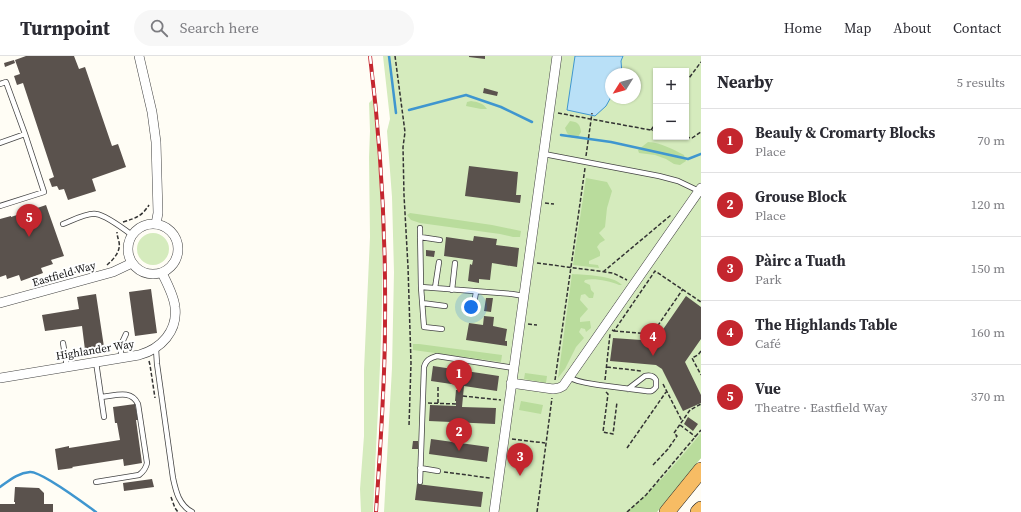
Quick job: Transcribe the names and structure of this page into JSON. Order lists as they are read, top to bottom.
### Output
{
  "streets": {
    "street": ["Eastfield Way", "Highlander Way"]
  },
  "crossings": [
    ["Eastfield Way", "Highlander Way"]
  ],
  "north": "bottom left",
  "page": {
    "header": "Turnpoint",
    "search": "Search here",
    "nav": [
      "Home",
      "Map",
      "About",
      "Contact"
    ],
    "heading": ["Nearby", "5 results"],
    "map_buttons": ["+", "−"],
    "list": [
      {
        "mark": "1",
        "name": "Beauly & Cromarty Blocks",
        "note": "Place",
        "value": "70 m"
      },
      {
        "mark": "2",
        "name": "Grouse Block",
        "note": "Place",
        "value": "120 m"
      },
      {
        "mark": "3",
        "name": "Pàirc a Tuath",
        "note": "Park",
        "value": "150 m"
      },
      {
        "mark": "4",
        "name": "The Highlands Table",
        "note": "Café",
        "value": "160 m"
      },
      {
        "mark": "5",
        "name": "Vue",
        "note": "Theatre · Eastfield Way",
        "value": "370 m"
      }
    ],
    "pins": [
      "5",
      "4",
      "1",
      "2",
      "3"
    ]
  }
}
